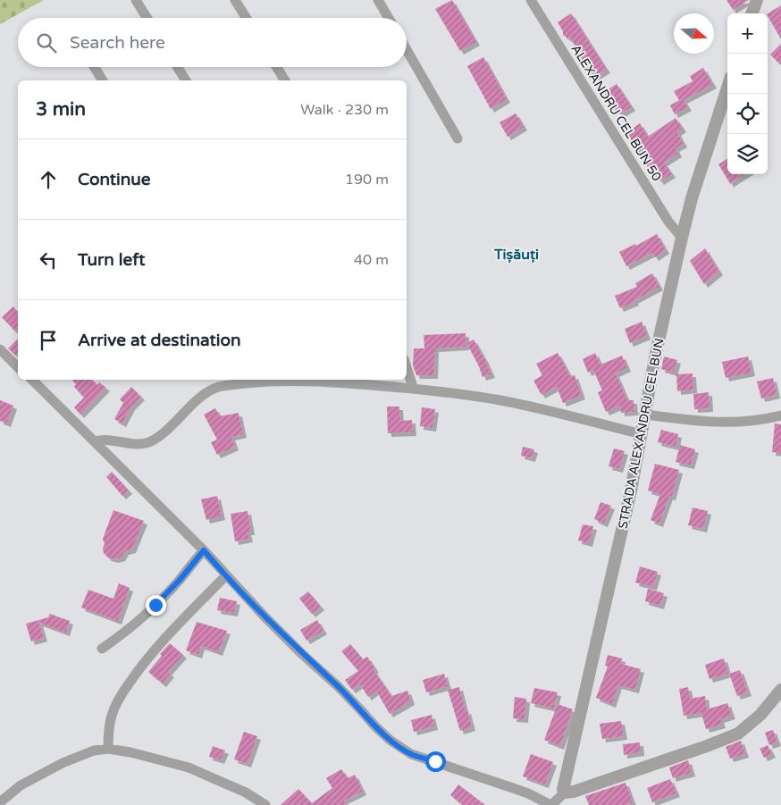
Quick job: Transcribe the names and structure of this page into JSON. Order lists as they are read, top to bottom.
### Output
{
  "streets": {
    "street": ["ALEXANDRU CEL BUN 50", "STRADA ALEXANDRU CEL BUN"]
  },
  "crossings": [
    ["ALEXANDRU CEL BUN 50", "STRADA ALEXANDRU CEL BUN"]
  ],
  "districts": ["Tișăuți"],
  "north": "right",
  "page": {
    "map_buttons": ["+", "−"],
    "search": "Search here",
    "heading": ["3 min", "Walk · 230 m"],
    "list": [
      ["Continue", "190 m"],
      ["Turn left", "40 m"],
      "Arrive at destination"
    ]
  }
}
